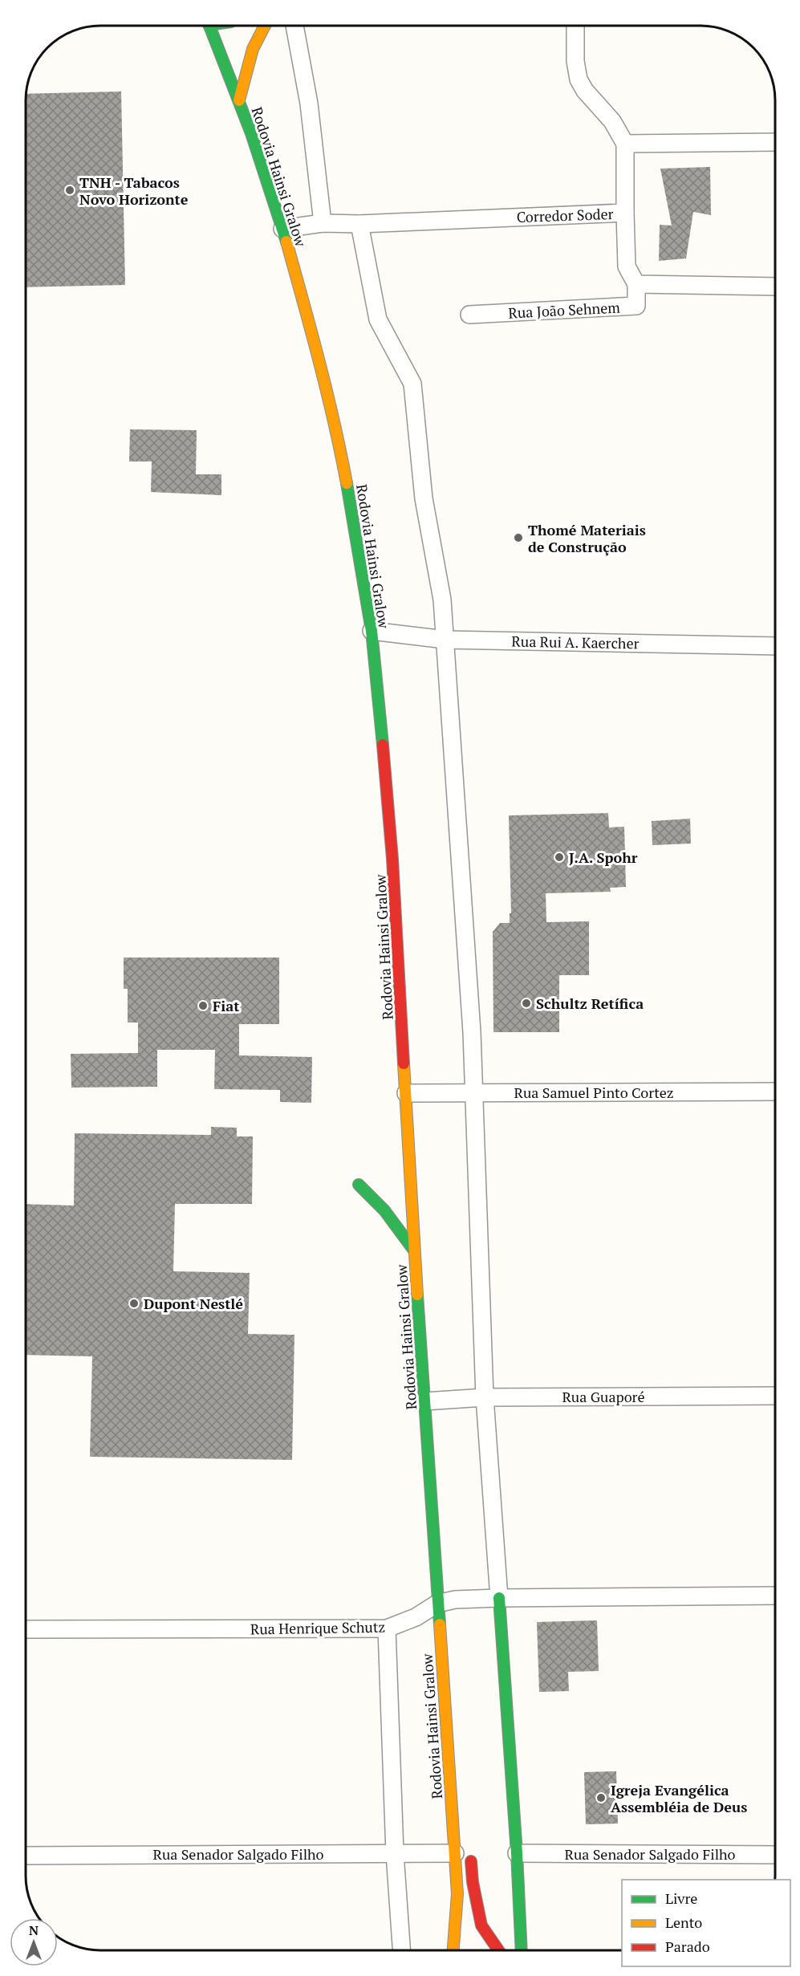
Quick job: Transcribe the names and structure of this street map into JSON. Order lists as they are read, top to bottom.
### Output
{
  "streets": {
    "main road": ["Rodovia Hainsi Gralow"],
    "street": [
      "Corredor Soder",
      "Rua João Sehnem",
      "Rua Rui A. Kaercher",
      "Rua Samuel Pinto Cortez",
      "Rua Guaporé",
      "Rua Henrique Schutz",
      "Rua Senador Salgado Filho"
    ]
  },
  "crossings": [
    ["Rodovia Hainsi Gralow", "Corredor Soder"],
    ["Rodovia Hainsi Gralow", "Rua Rui A. Kaercher"],
    ["Rodovia Hainsi Gralow", "Rua Samuel Pinto Cortez"],
    ["Rodovia Hainsi Gralow", "Rua Guaporé"],
    ["Rodovia Hainsi Gralow", "Rua Henrique Schutz"],
    ["Rodovia Hainsi Gralow", "Rua Senador Salgado Filho"],
    ["Corredor Soder", "Rua João Sehnem"]
  ],
  "places": [
    "TNH - Tabacos Novo Horizonte",
    "Thomé Materiais de Construção",
    "J.A. Spohr",
    "Schultz Retífica",
    "Fiat",
    "Dupont Nestlé",
    "Igreja Evangélica Assembléia de Deus"
  ],
  "legend": ["Livre", "Lento", "Parado"],
  "north": "top"
}
